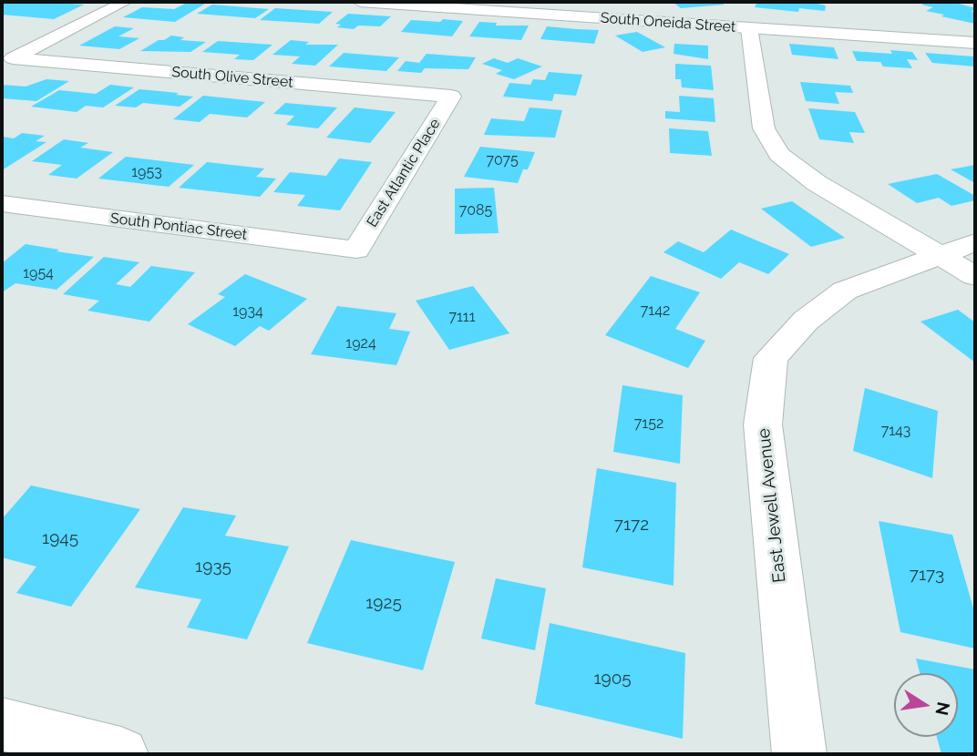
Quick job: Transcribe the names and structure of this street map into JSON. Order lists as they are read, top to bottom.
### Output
{
  "streets": {
    "street": [
      "South Oneida Street",
      "South Olive Street",
      "East Atlantic Place",
      "South Pontiac Street",
      "East Jewell Avenue"
    ]
  },
  "crossings": [
    ["South Olive Street", "East Atlantic Place"],
    ["East Atlantic Place", "South Pontiac Street"]
  ],
  "house_numbers": [
    "7075",
    "1953",
    "7085",
    "1954",
    "7142",
    "1934",
    "7111",
    "1924",
    "7152",
    "7143",
    "7172",
    "1945",
    "1935",
    "7173",
    "1925",
    "1905"
  ],
  "north": "right"
}
